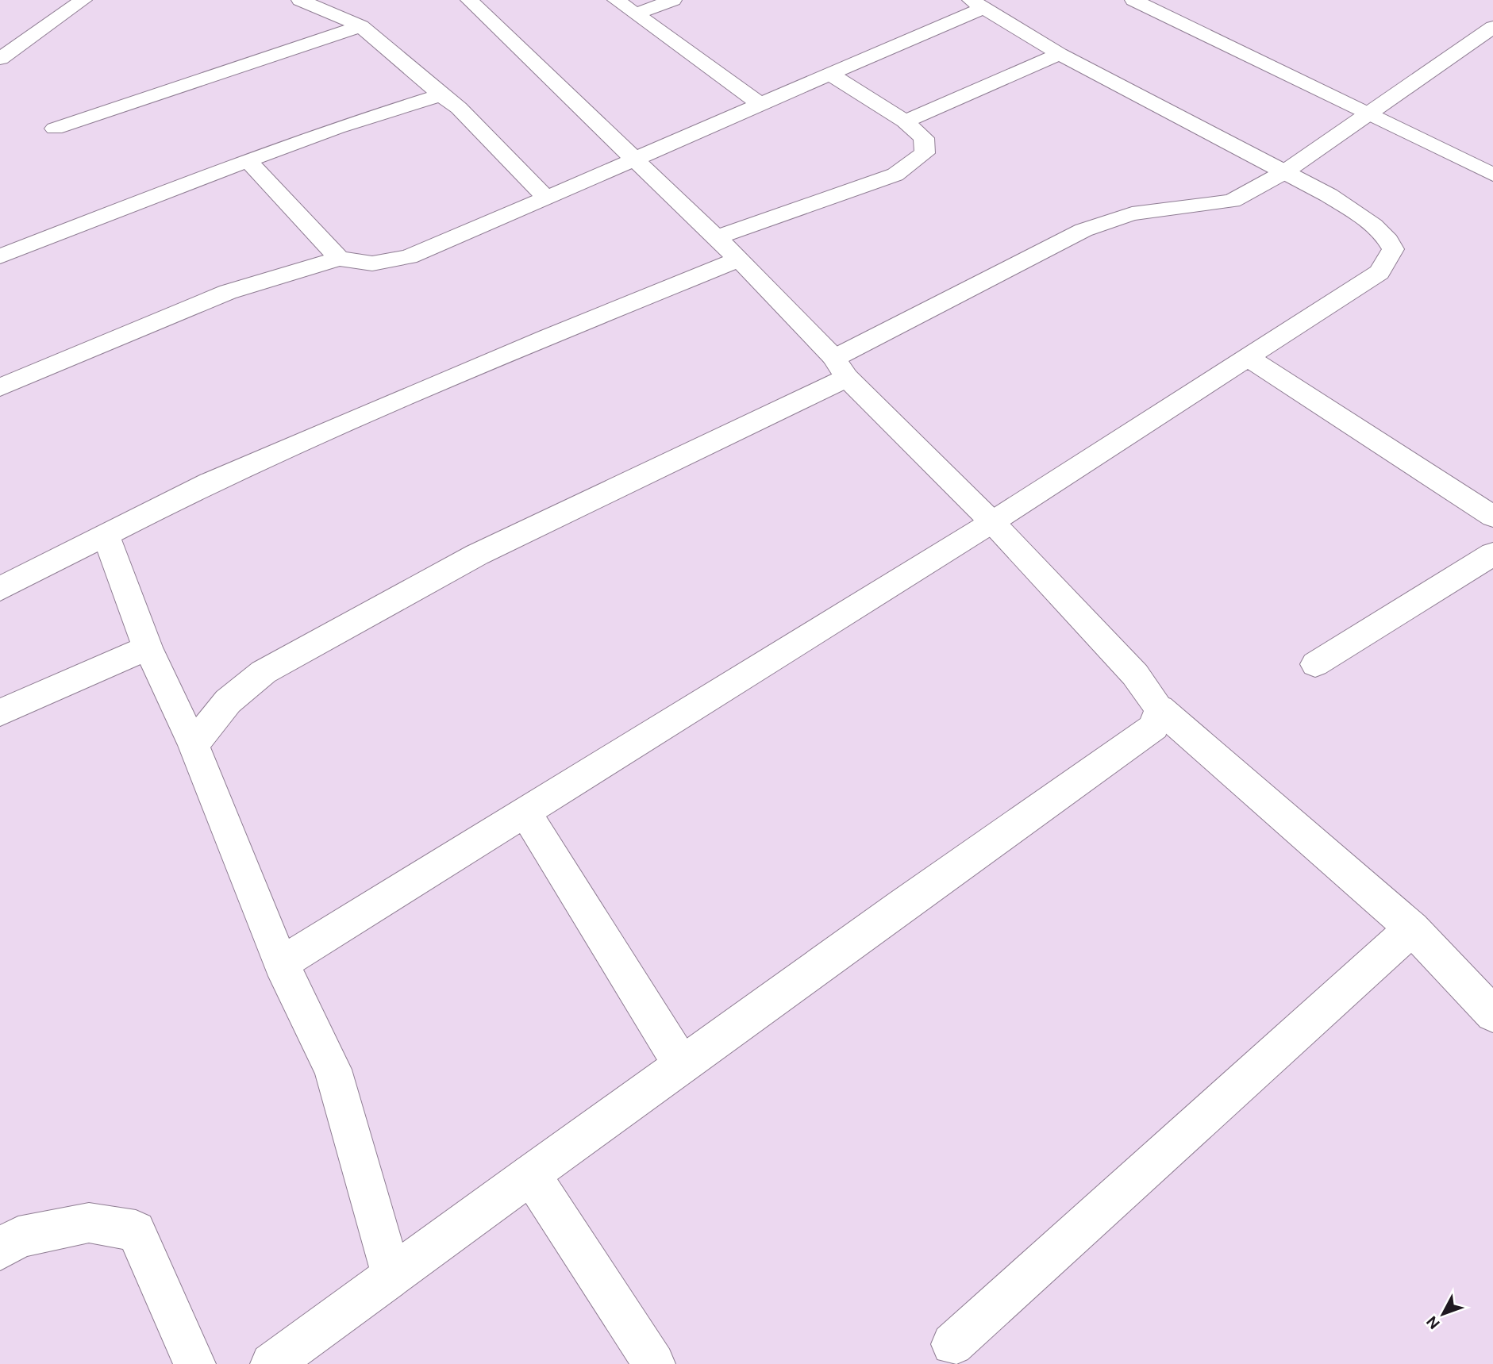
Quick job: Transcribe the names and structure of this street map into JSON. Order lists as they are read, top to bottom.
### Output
{
  "north": "bottom left"
}
